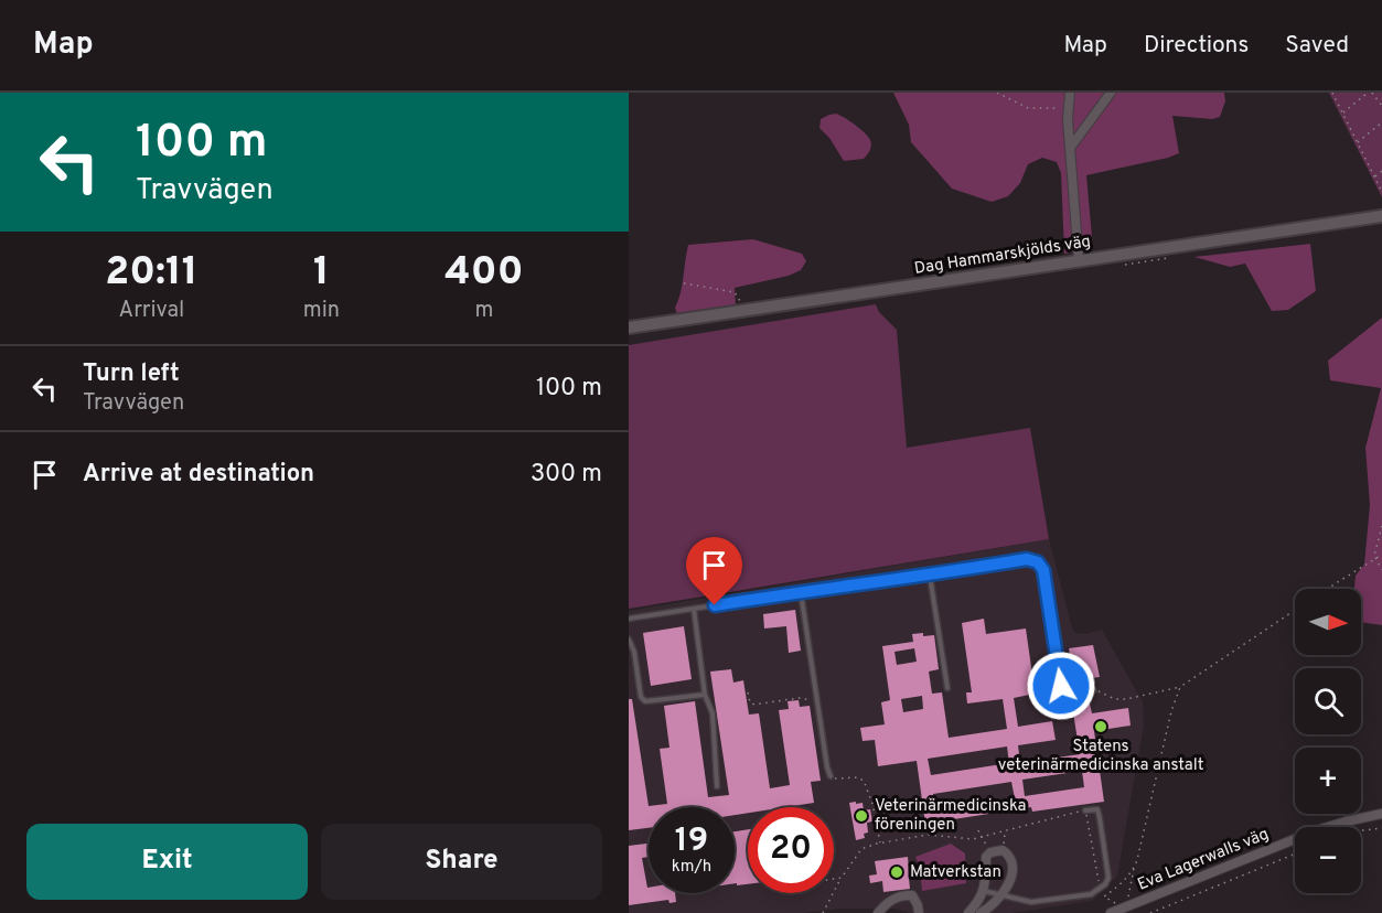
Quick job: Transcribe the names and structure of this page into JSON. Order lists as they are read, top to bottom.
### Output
{
  "streets": {
    "main road": ["Dag Hammarskjölds väg"],
    "street": ["Eva Lagerwalls väg"]
  },
  "places": ["Statens veterinärmedicinska anstalt", "Veterinärmedicinska föreningen", "Matverkstan"],
  "north": "right",
  "page": {
    "header": "Map",
    "nav": ["Map", "Directions", "Saved"],
    "turn": ["100 m", "Travvägen"],
    "eta": [
      "20:11",
      "Arrival",
      "1",
      "min",
      "400",
      "m"
    ],
    "list": [
      {
        "name": "Turn left",
        "note": "Travvägen",
        "value": "100 m"
      },
      {
        "name": "Arrive at destination",
        "value": "300 m"
      }
    ],
    "map_buttons": ["+", "−"],
    "speed": "19 km/h",
    "limit": "20",
    "buttons": ["Exit", "Share"]
  }
}
